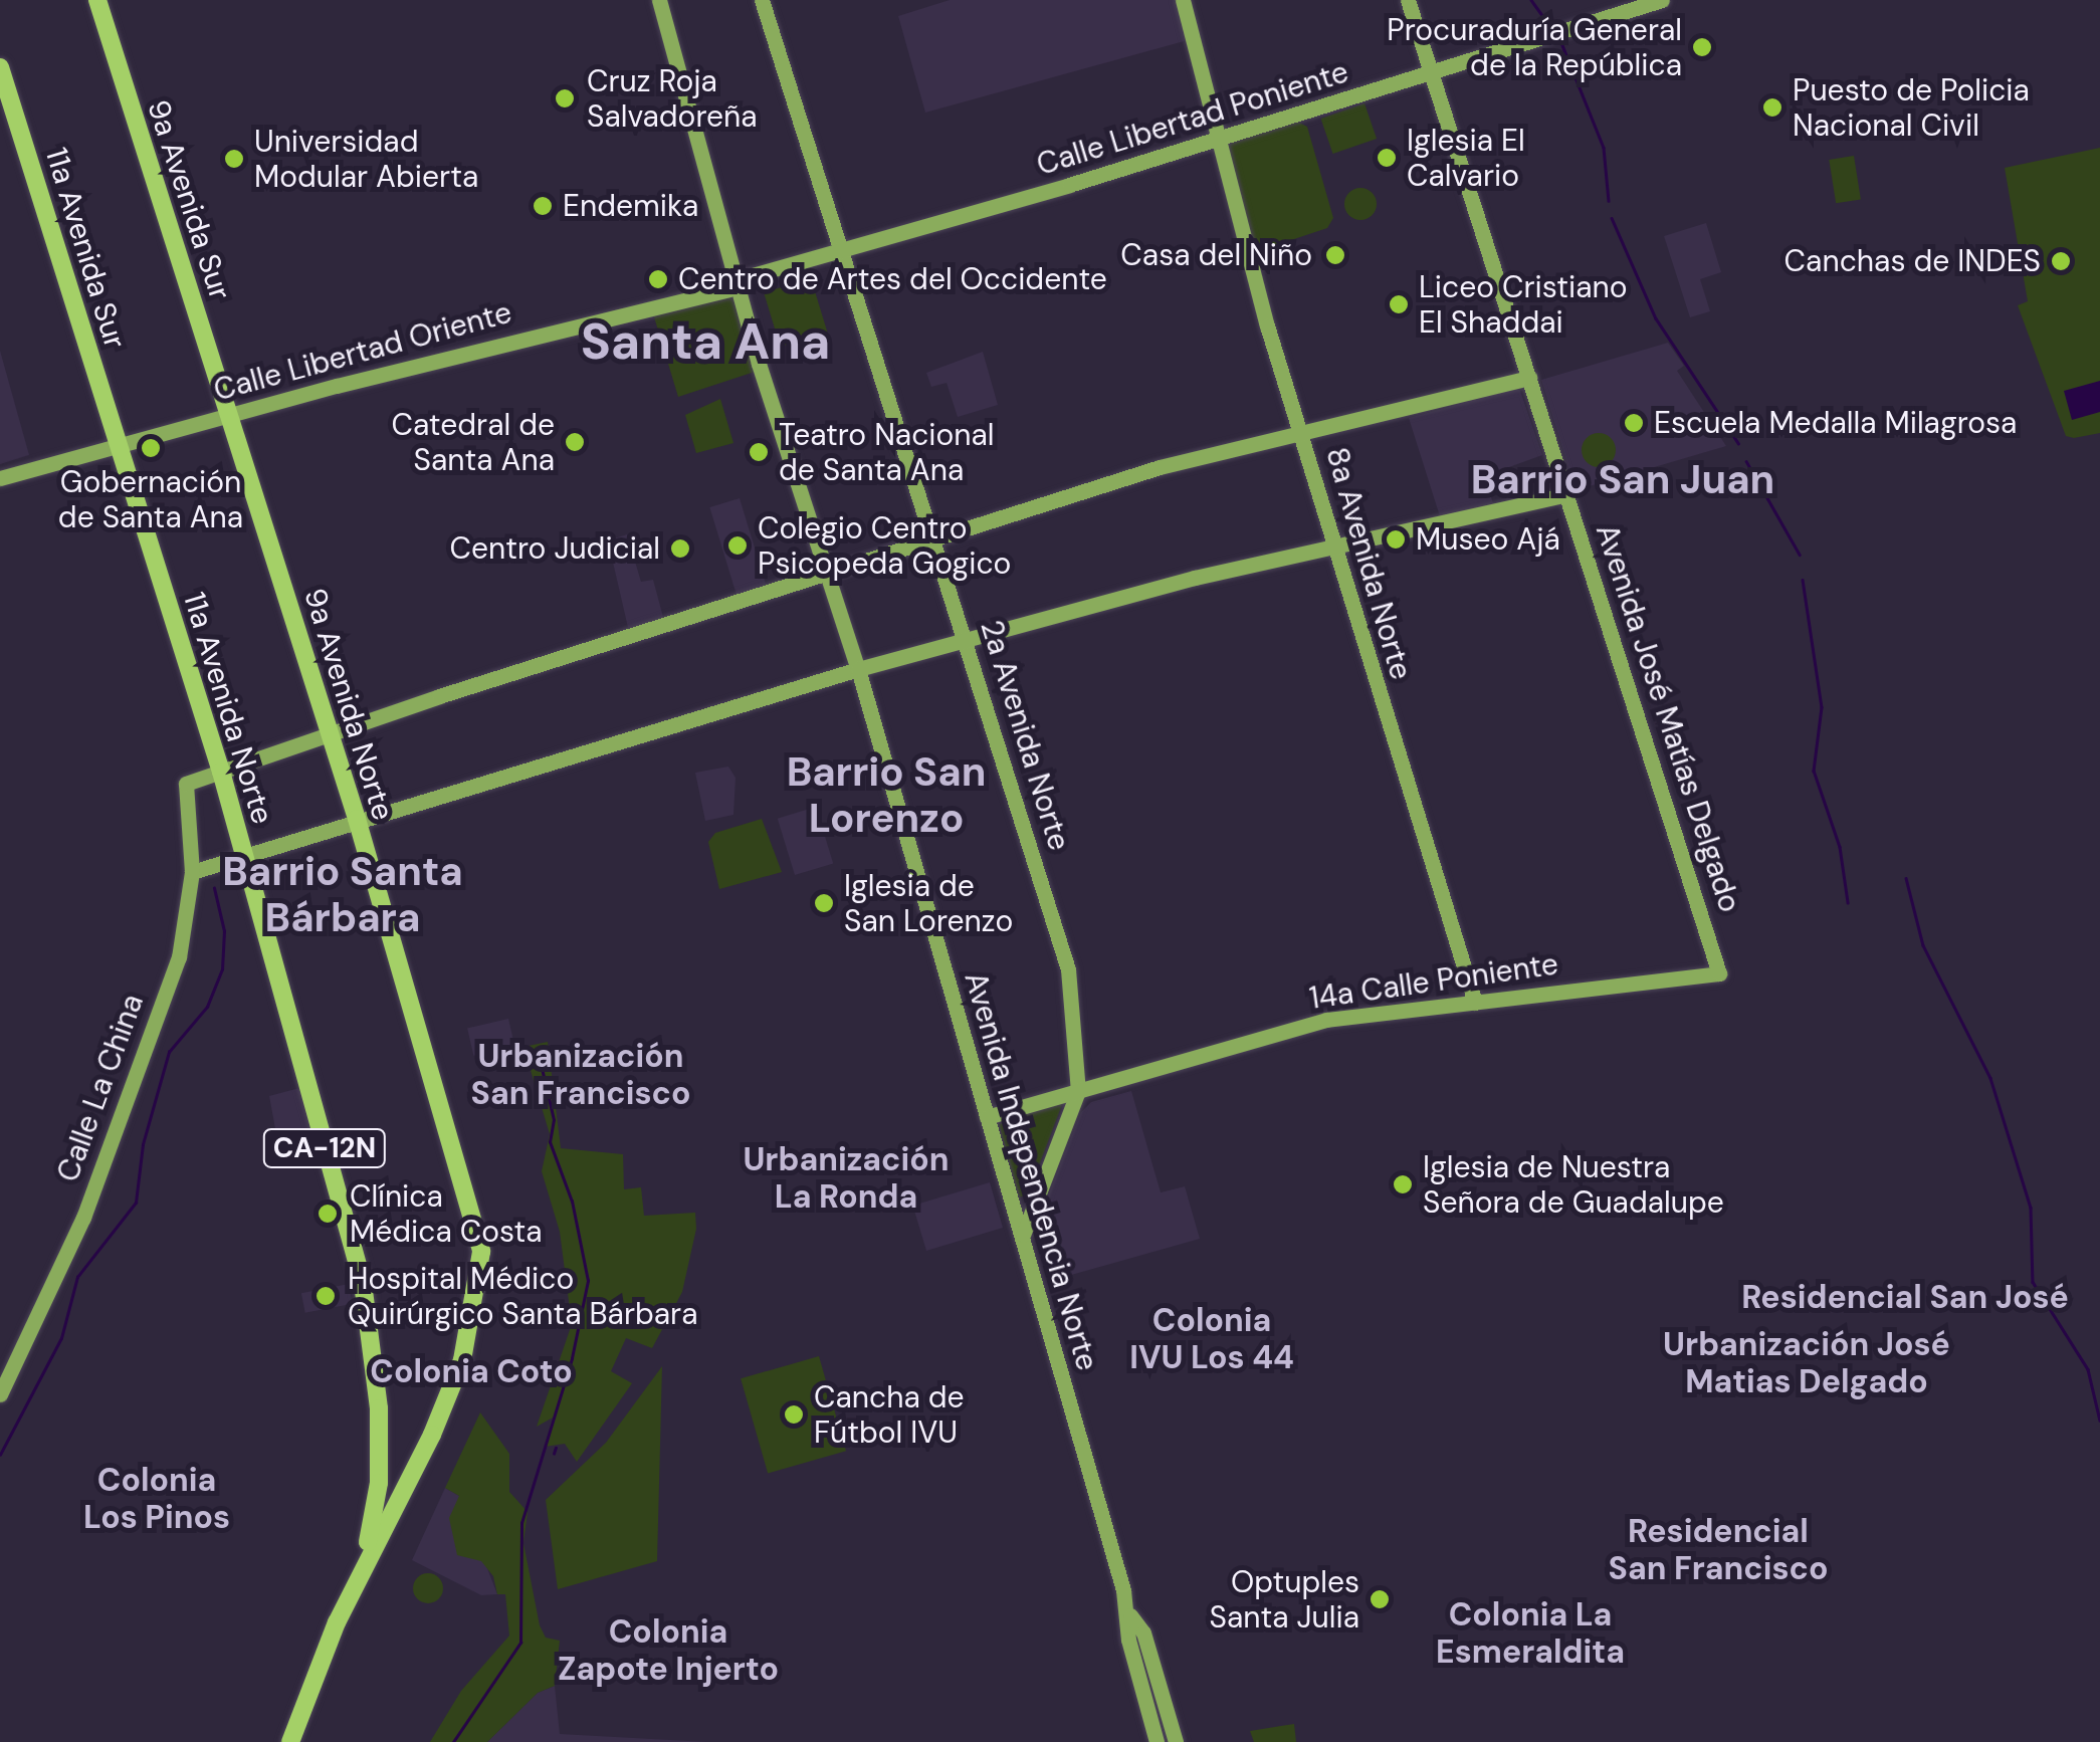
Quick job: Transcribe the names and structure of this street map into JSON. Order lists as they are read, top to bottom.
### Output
{
  "streets": {
    "main road": [
      "9a Avenida Sur",
      "11a Avenida Sur",
      "9a Avenida Norte",
      "11a Avenida Norte",
      "CA-12N"
    ],
    "street": [
      "Calle Libertad Poniente",
      "Calle Libertad Oriente",
      "8a Avenida Norte",
      "Avenida José Matías Delgado",
      "2a Avenida Norte",
      "14a Calle Poniente",
      "Calle La China",
      "Avenida Independencia Norte"
    ]
  },
  "crossings": [
    ["Calle Libertad Poniente", "Calle Libertad Oriente"],
    ["Calle Libertad Poniente", "8a Avenida Norte"],
    ["Calle Libertad Poniente", "Avenida José Matías Delgado"],
    ["Calle Libertad Poniente", "2a Avenida Norte"],
    ["Calle Libertad Poniente", "Avenida Independencia Norte"],
    ["9a Avenida Sur", "Calle Libertad Oriente"],
    ["9a Avenida Sur", "9a Avenida Norte"],
    ["11a Avenida Sur", "Calle Libertad Oriente"],
    ["11a Avenida Sur", "11a Avenida Norte"],
    ["Calle Libertad Oriente", "9a Avenida Norte"],
    ["Calle Libertad Oriente", "11a Avenida Norte"],
    ["Calle Libertad Oriente", "Avenida Independencia Norte"],
    ["8a Avenida Norte", "14a Calle Poniente"],
    ["9a Avenida Norte", "11a Avenida Norte"],
    ["11a Avenida Norte", "Calle La China"],
    ["Avenida José Matías Delgado", "14a Calle Poniente"],
    ["2a Avenida Norte", "14a Calle Poniente"],
    ["2a Avenida Norte", "Avenida Independencia Norte"],
    ["14a Calle Poniente", "Avenida Independencia Norte"]
  ],
  "districts": [
    "Santa Ana",
    "Barrio San Juan",
    "Barrio San Lorenzo",
    "Barrio Santa Bárbara",
    "Urbanización San Francisco",
    "Urbanización La Ronda",
    "Residencial San José",
    "Colonia IVU Los 44",
    "Urbanización José Matias Delgado",
    "Colonia Coto",
    "Colonia Los Pinos",
    "Residencial San Francisco",
    "Colonia La Esmeraldita",
    "Colonia Zapote Injerto"
  ],
  "places": [
    "Procuraduría General de la República",
    "Cruz Roja Salvadoreña",
    "Puesto de Policia Nacional Civil",
    "Iglesia El Calvario",
    "Universidad Modular Abierta",
    "Endemika",
    "Casa del Niño",
    "Canchas de INDES",
    "Centro de Artes del Occidente",
    "Liceo Cristiano El Shaddai",
    "Escuela Medalla Milagrosa",
    "Catedral de Santa Ana",
    "Gobernación de Santa Ana",
    "Teatro Nacional de Santa Ana",
    "Museo Ajá",
    "Colegio Centro Psicopeda Gogico",
    "Centro Judicial",
    "Iglesia de San Lorenzo",
    "Iglesia de Nuestra Señora de Guadalupe",
    "Clínica Médica Costa",
    "Hospital Médico Quirúrgico Santa Bárbara",
    "Cancha de Fútbol IVU",
    "Optuples Santa Julia"
  ]
}
